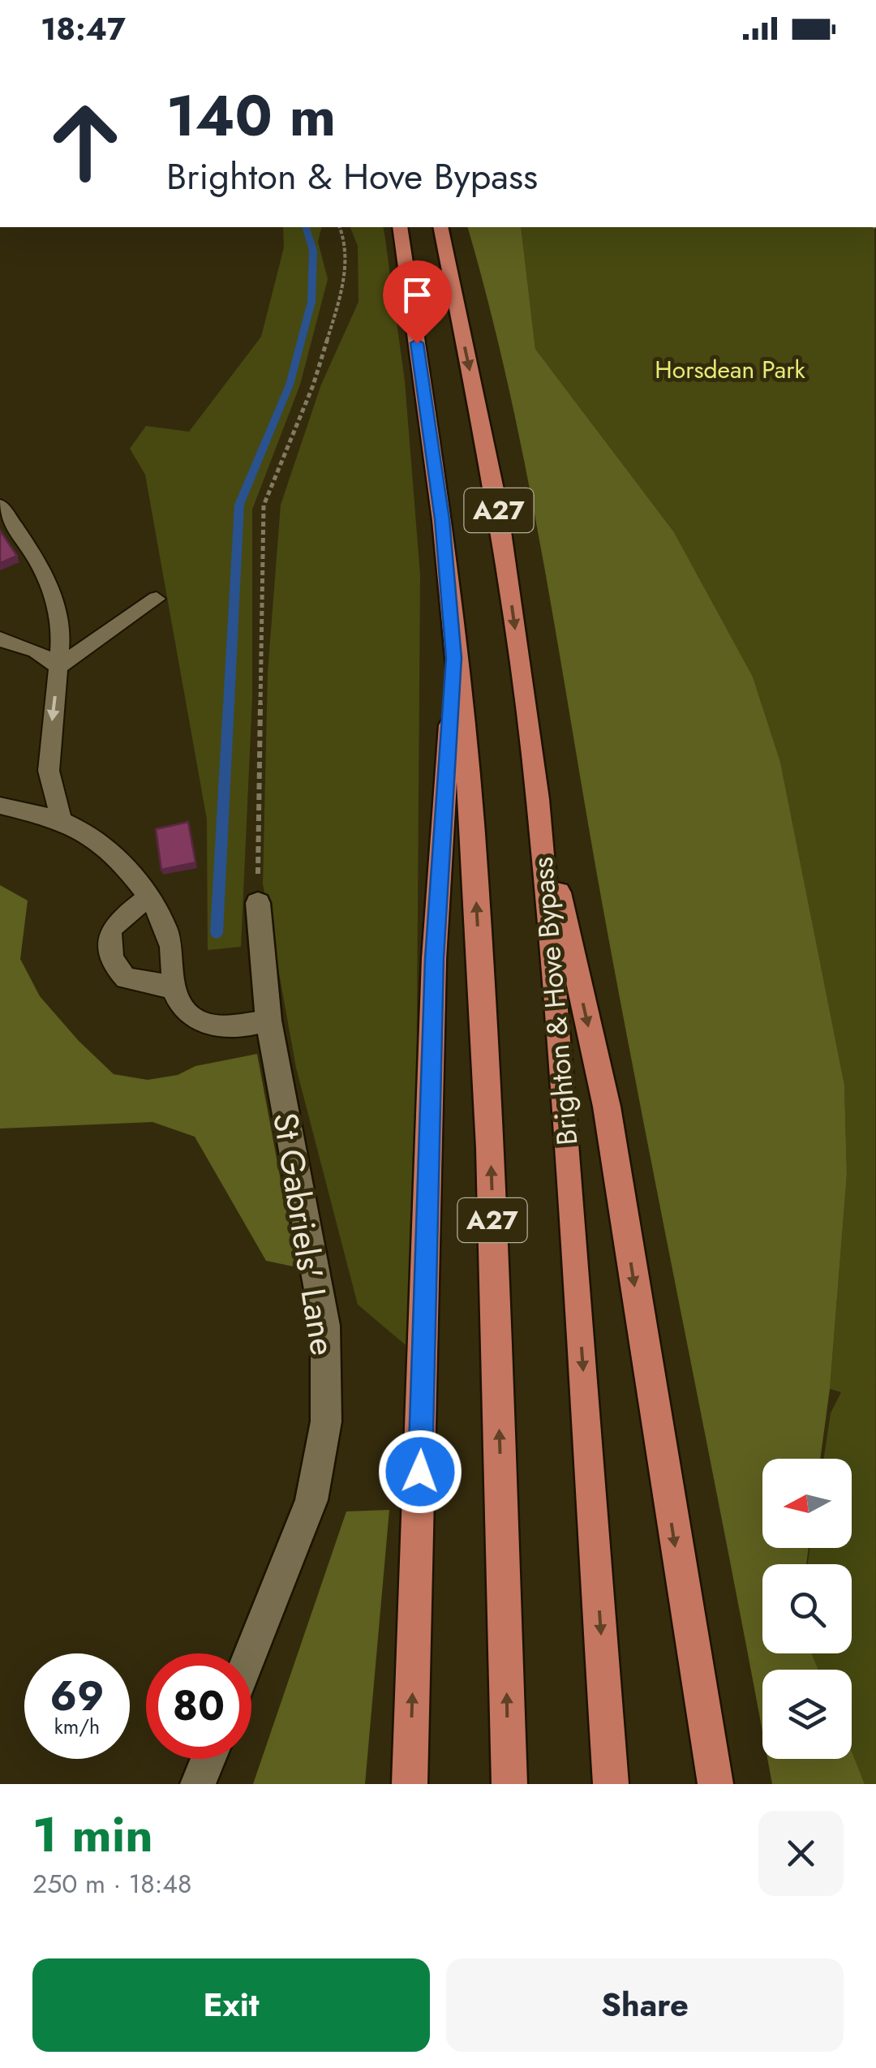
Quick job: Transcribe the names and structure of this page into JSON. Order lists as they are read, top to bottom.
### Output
{
  "streets": {
    "highway": ["A27", "Brighton & Hove Bypass"],
    "street": ["St Gabriels' Lane"]
  },
  "crossings": [
    ["A27", "Brighton & Hove Bypass"]
  ],
  "parks": ["Horsdean Park"],
  "north": "left",
  "page": {
    "status": "18:47",
    "turn": ["140 m", "Brighton & Hove Bypass"],
    "speed": "69 km/h",
    "limit": "80",
    "heading": ["1 min", "250 m · 18:48"],
    "buttons": ["Exit", "Share"]
  }
}
